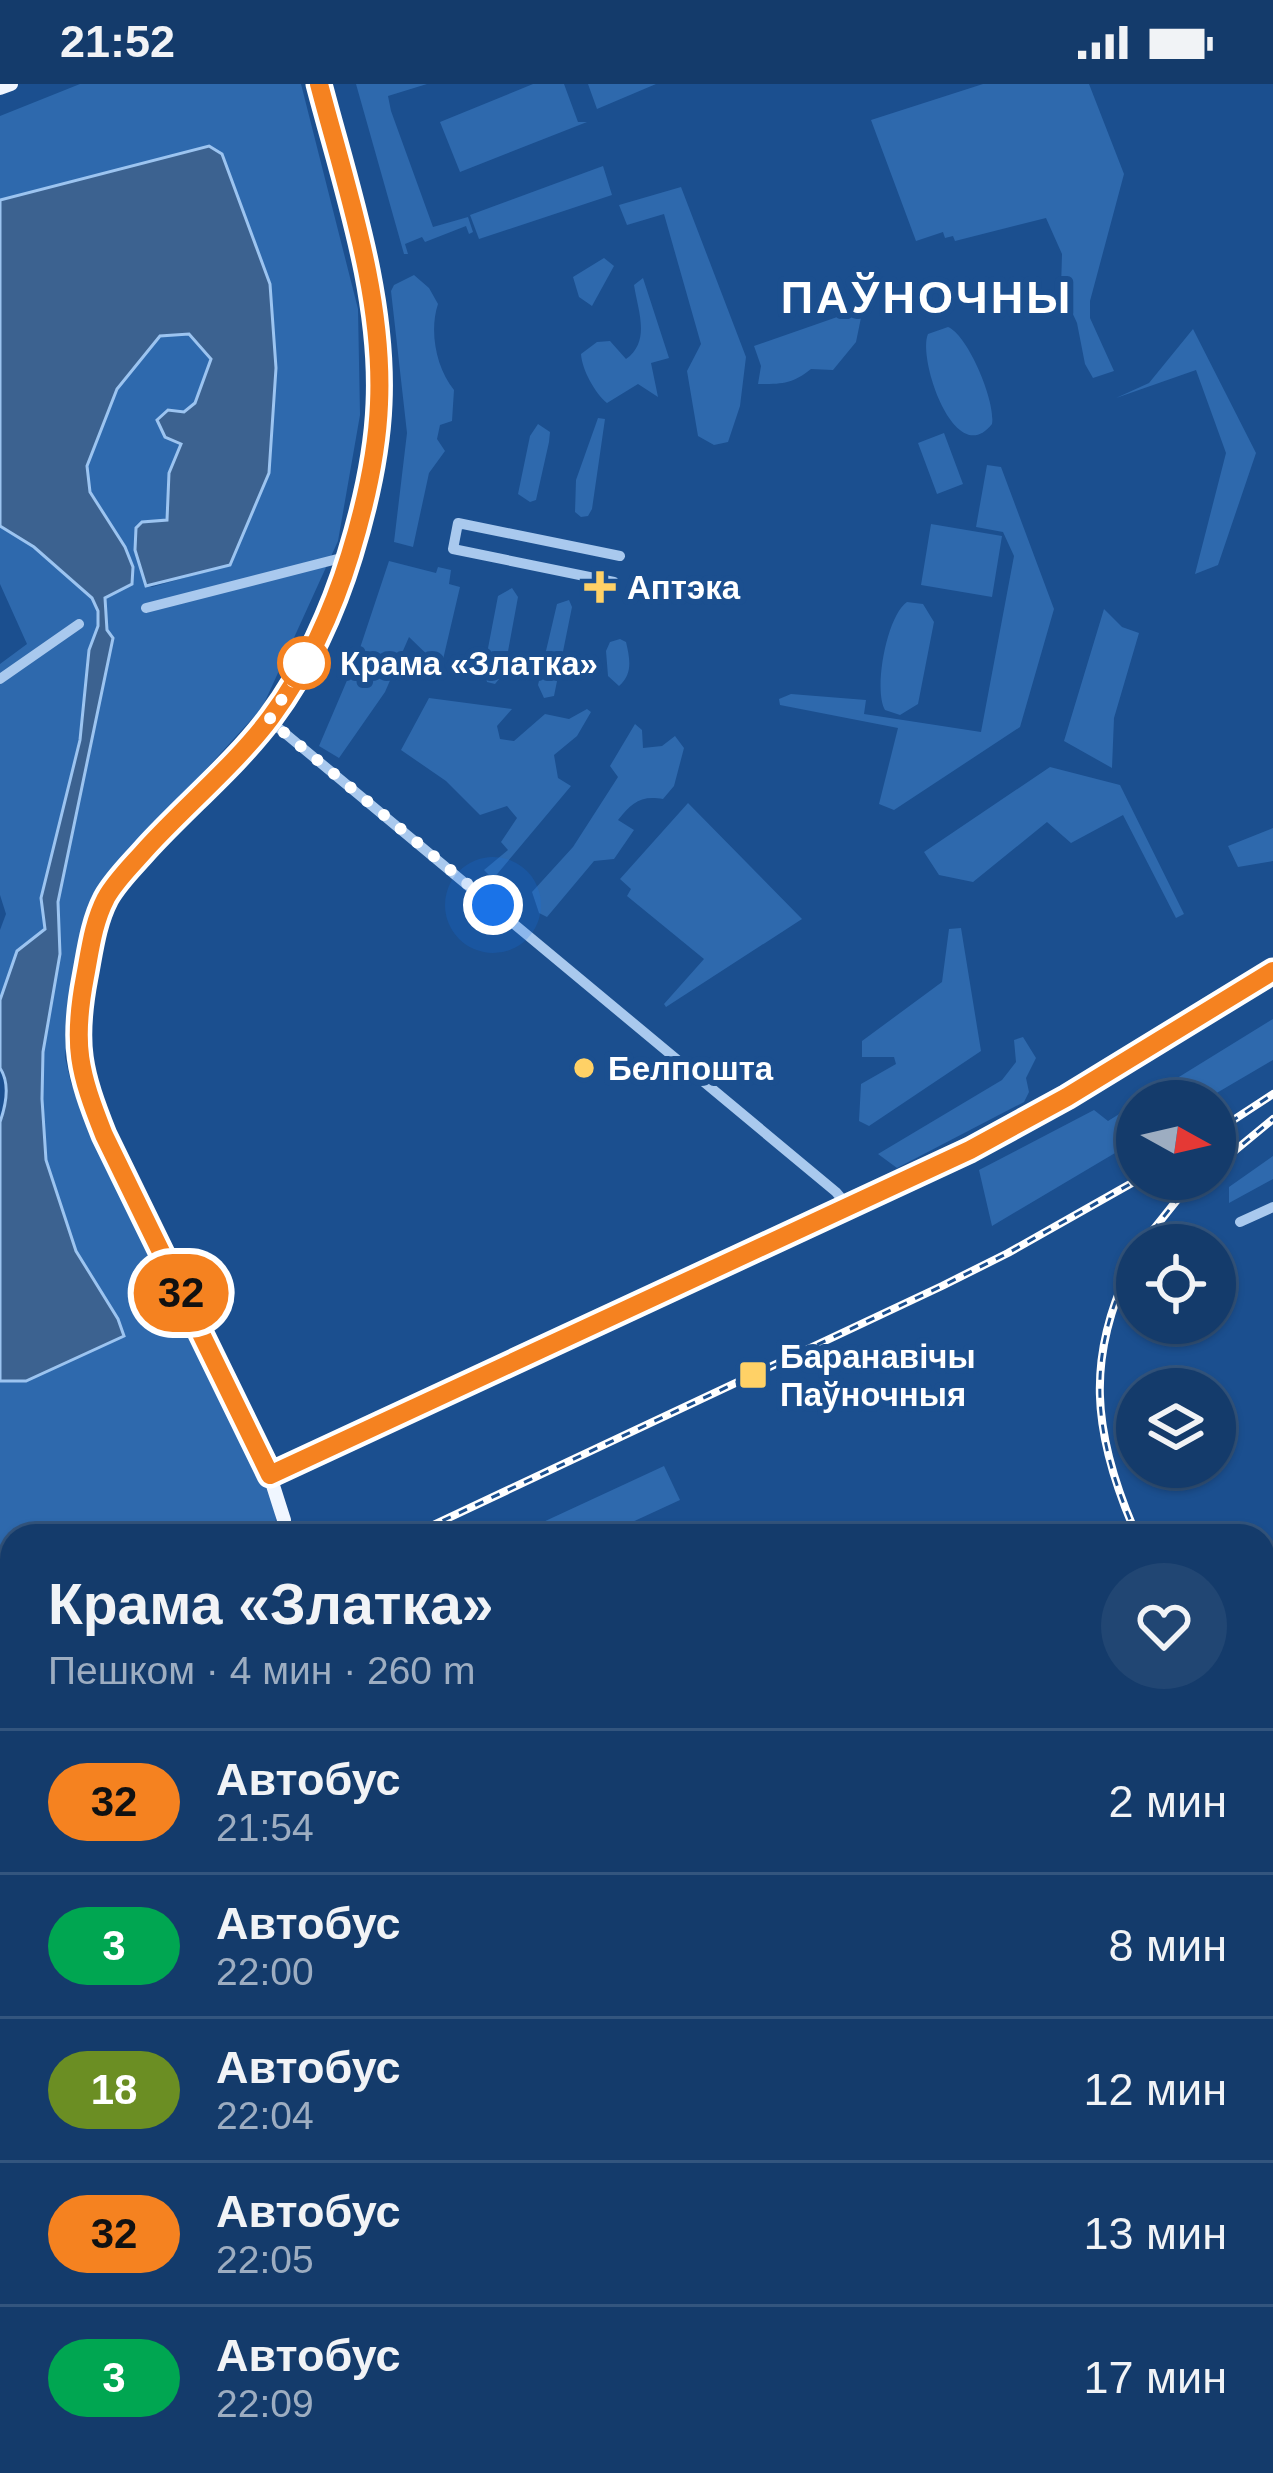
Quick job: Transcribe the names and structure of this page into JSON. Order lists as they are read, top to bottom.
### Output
{
  "districts": ["ПАЎНОЧНЫ"],
  "places": {
    "health": ["Аптэка"],
    "other": ["Крама «Златка»", "Белпошта"],
    "transit": ["Баранавічы Паўночныя"]
  },
  "lines": ["bus line 32"],
  "north": "right",
  "page": {
    "status": "21:52",
    "on_map": "32",
    "heading": ["Крама «Златка»", "Пешком · 4 мин · 260 m"],
    "list": [
      {
        "mark": "32",
        "name": "Автобус",
        "note": "21:54",
        "value": "2 мин"
      },
      {
        "mark": "3",
        "name": "Автобус",
        "note": "22:00",
        "value": "8 мин"
      },
      {
        "mark": "18",
        "name": "Автобус",
        "note": "22:04",
        "value": "12 мин"
      },
      {
        "mark": "32",
        "name": "Автобус",
        "note": "22:05",
        "value": "13 мин"
      },
      {
        "mark": "3",
        "name": "Автобус",
        "note": "22:09",
        "value": "17 мин"
      }
    ]
  }
}
